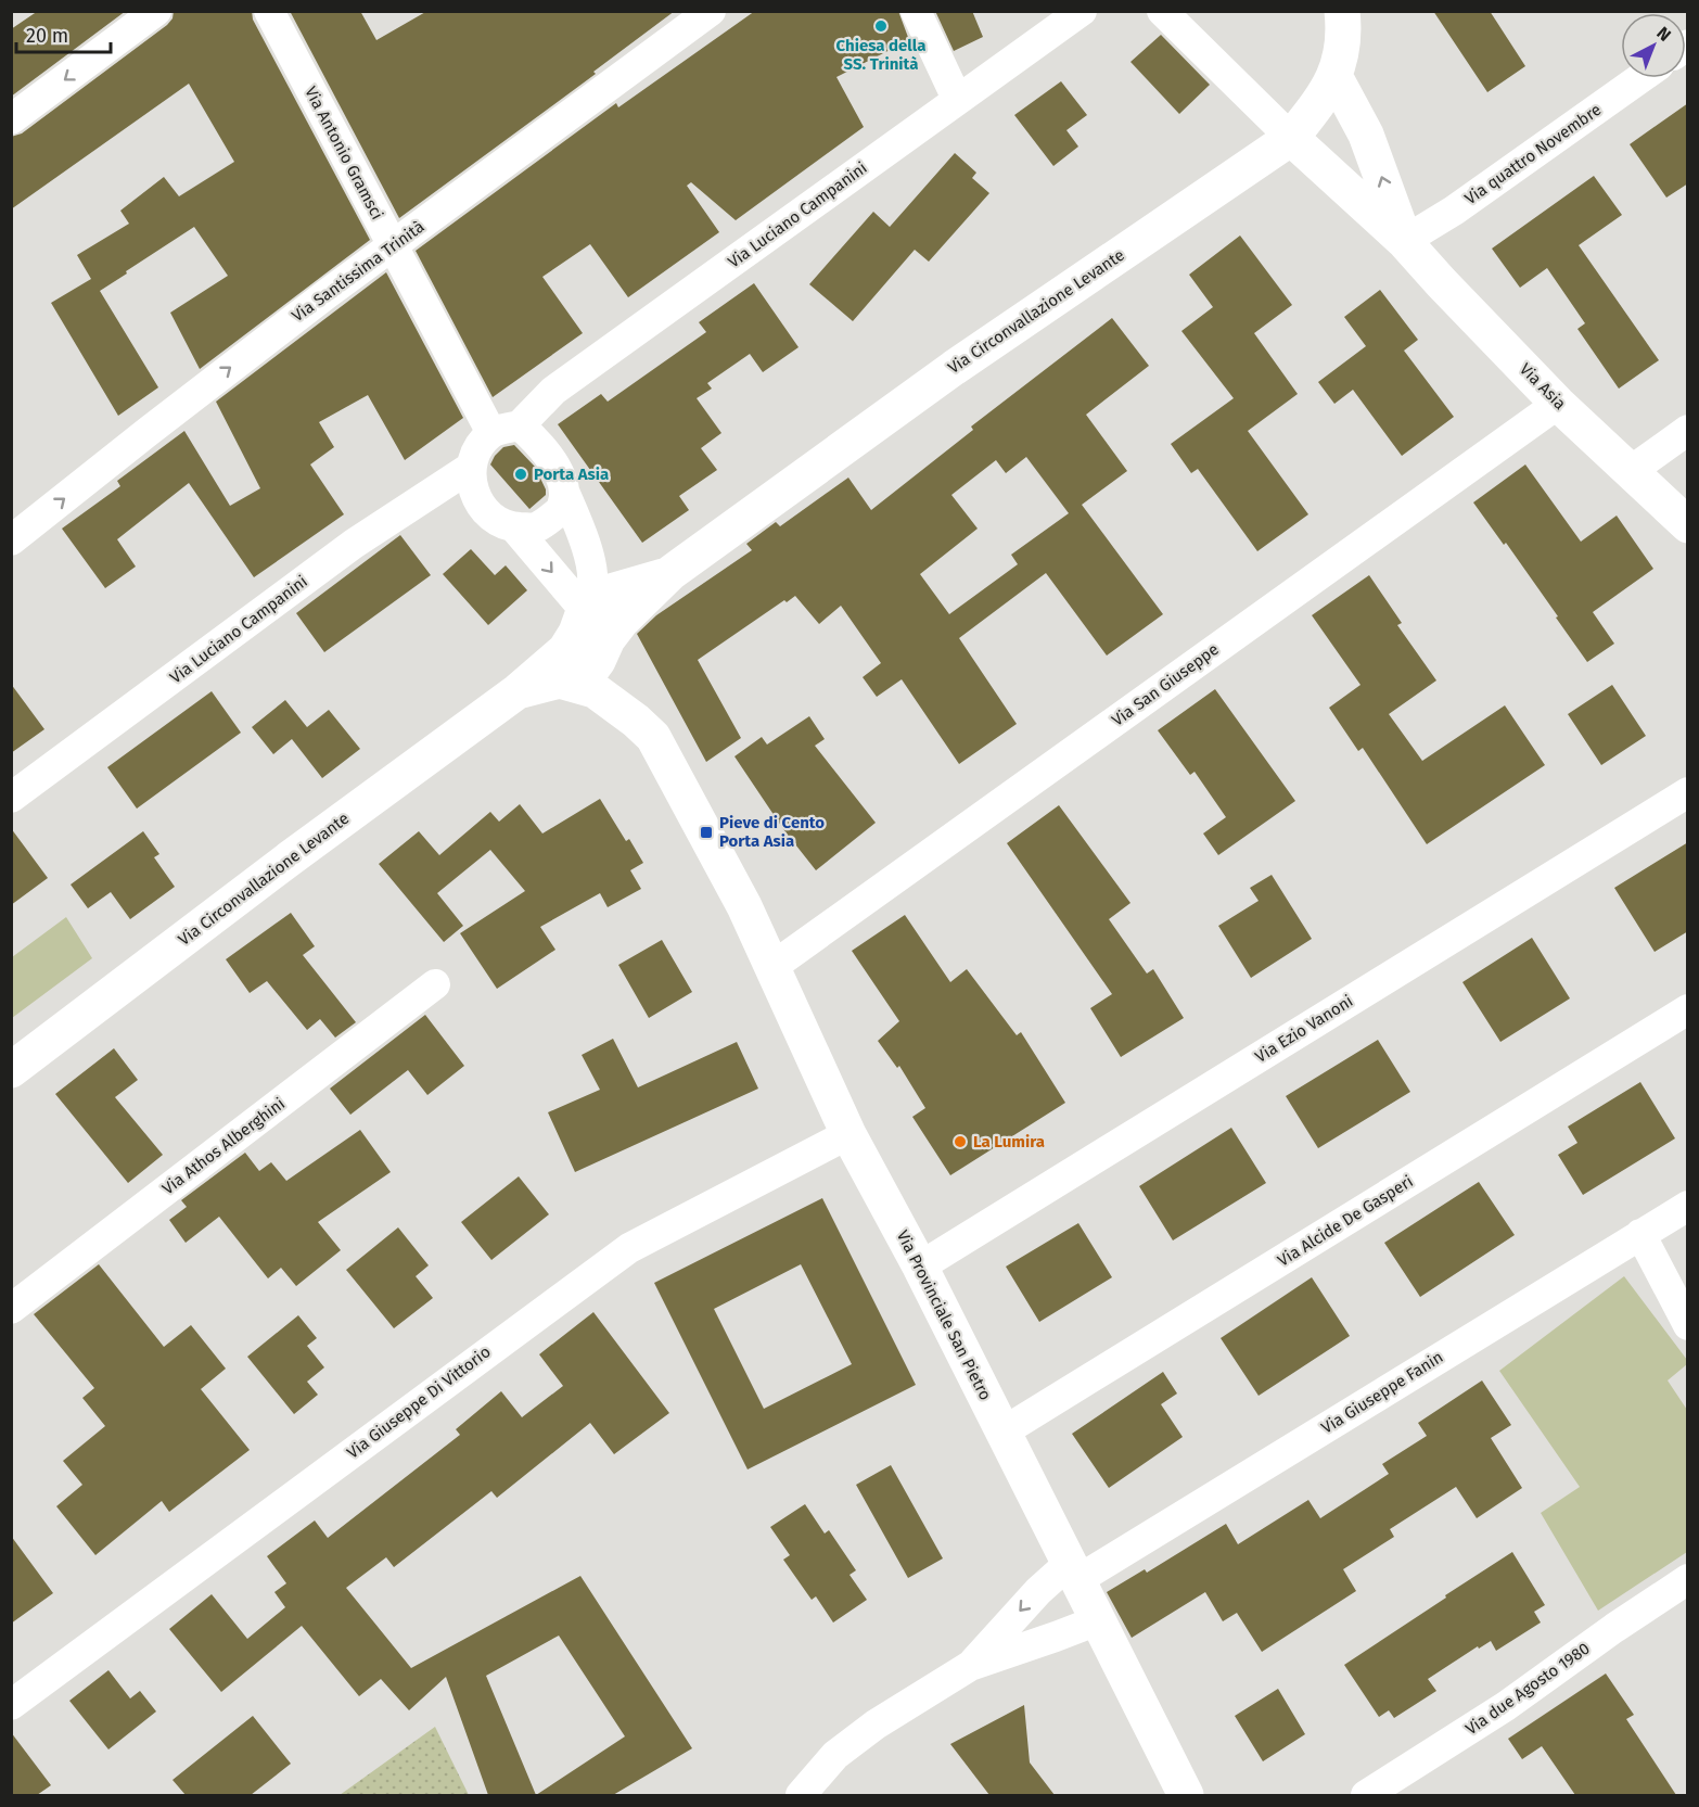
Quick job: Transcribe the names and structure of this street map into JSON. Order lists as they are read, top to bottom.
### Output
{
  "streets": {
    "main road": ["Via Circonvallazione Levante", "Via Asia", "Via Provinciale San Pietro"],
    "street": [
      "Via Antonio Gramsci",
      "Via quattro Novembre",
      "Via Luciano Campanini",
      "Via Santissima Trinità",
      "Via San Giuseppe",
      "Via Ezio Vanoni",
      "Via Athos Alberghini",
      "Via Alcide De Gasperi",
      "Via Giuseppe Fanin",
      "Via Giuseppe Di Vittorio",
      "Via due Agosto 1980"
    ]
  },
  "crossings": [
    ["Via Antonio Gramsci", "Via Luciano Campanini"],
    ["Via Antonio Gramsci", "Via Santissima Trinità"],
    ["Via quattro Novembre", "Via Asia"],
    ["Via Circonvallazione Levante", "Via Asia"],
    ["Via Circonvallazione Levante", "Via Provinciale San Pietro"],
    ["Via Asia", "Via San Giuseppe"],
    ["Via San Giuseppe", "Via Provinciale San Pietro"],
    ["Via Ezio Vanoni", "Via Provinciale San Pietro"],
    ["Via Alcide De Gasperi", "Via Provinciale San Pietro"],
    ["Via Provinciale San Pietro", "Via Giuseppe Fanin"],
    ["Via Provinciale San Pietro", "Via Giuseppe Di Vittorio"]
  ],
  "one_way": ["Via Santissima Trinità"],
  "places": {
    "other": ["Chiesa della SS. Trinità", "Porta Asia", "La Lumira"],
    "transit": ["Pieve di Cento Porta Asia"]
  },
  "scale_bar": "20 m",
  "north": "top right"
}
